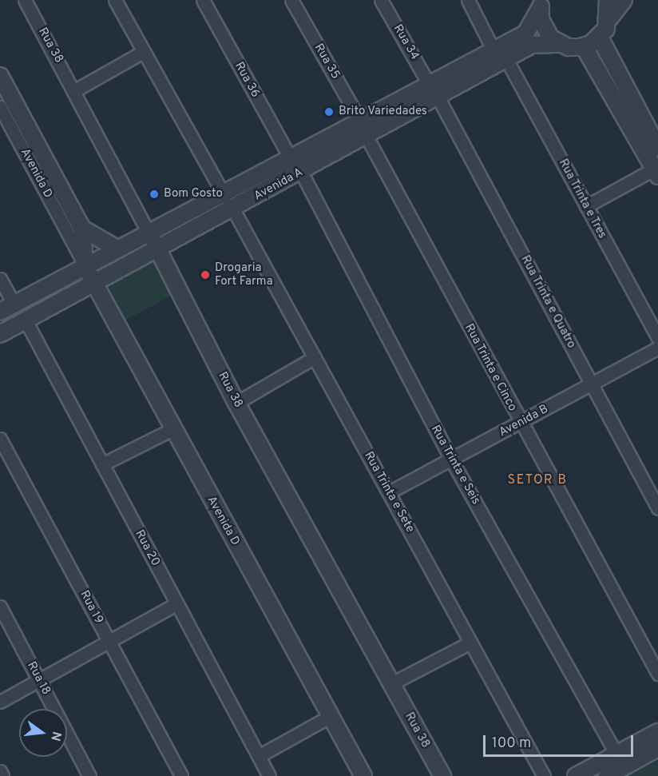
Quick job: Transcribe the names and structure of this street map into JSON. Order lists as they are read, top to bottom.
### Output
{
  "streets": {
    "street": [
      "Rua 34",
      "Rua 38",
      "Rua 35",
      "Rua 36",
      "Avenida D",
      "Avenida A",
      "Rua Trinta e Tres",
      "Rua Trinta e Quatro",
      "Rua Trinta e Cinco",
      "Avenida B",
      "Rua Trinta e Seis",
      "Rua Trinta e Sete",
      "Rua 20",
      "Rua 19",
      "Rua 18"
    ]
  },
  "crossings": [
    ["Rua 34", "Avenida A"],
    ["Rua 34", "Rua Trinta e Quatro"],
    ["Rua 38", "Avenida A"],
    ["Rua 35", "Avenida A"],
    ["Rua 35", "Rua Trinta e Cinco"],
    ["Rua 36", "Avenida A"],
    ["Rua 36", "Rua Trinta e Seis"],
    ["Avenida D", "Avenida A"],
    ["Avenida A", "Rua Trinta e Tres"],
    ["Avenida A", "Rua Trinta e Quatro"],
    ["Avenida A", "Rua Trinta e Cinco"],
    ["Avenida A", "Rua Trinta e Seis"],
    ["Avenida A", "Rua Trinta e Sete"],
    ["Avenida A", "Rua 20"],
    ["Rua Trinta e Quatro", "Avenida B"],
    ["Rua Trinta e Cinco", "Avenida B"],
    ["Avenida B", "Rua Trinta e Seis"],
    ["Avenida B", "Rua Trinta e Sete"]
  ],
  "districts": ["SETOR B"],
  "places": ["Brito Variedades", "Bom Gosto", "Drogaria Fort Farma"],
  "scale_bar": "100 m",
  "north": "right"
}
